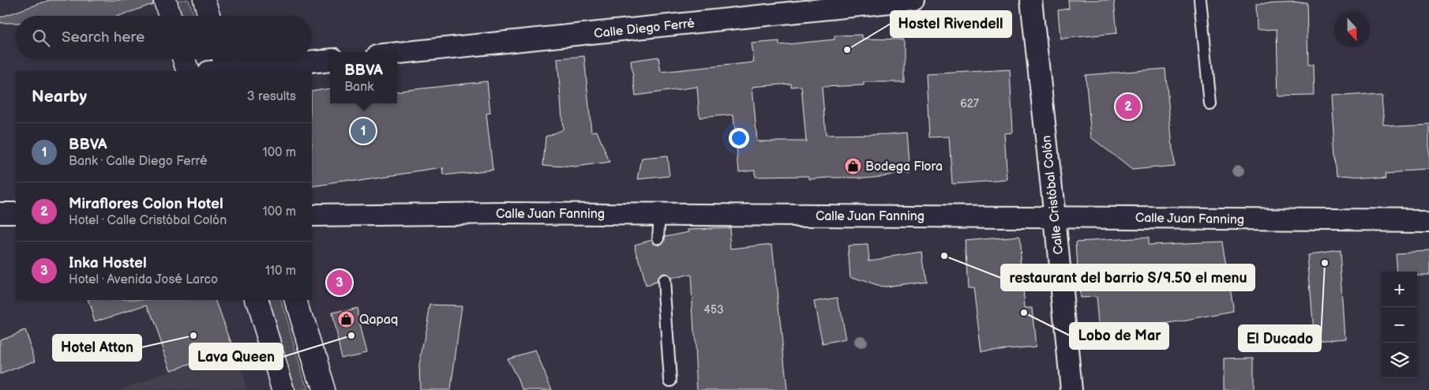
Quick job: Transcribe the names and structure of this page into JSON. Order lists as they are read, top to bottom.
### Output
{
  "streets": {
    "street": ["Calle Diego Ferré", "Calle Cristóbal Colón", "Calle Juan Fanning"]
  },
  "crossings": [
    ["Calle Cristóbal Colón", "Calle Juan Fanning"]
  ],
  "places": {
    "other": [
      "Hostel Rivendell",
      "restaurant del barrio S/9.50 el menu",
      "El Ducado",
      "Lobo de Mar",
      "Hotel Atton",
      "Lava Queen"
    ],
    "shop": ["Bodega Flora", "Qapaq"]
  },
  "house_numbers": ["627", "453"],
  "north": "bottom",
  "page": {
    "search": "Search here",
    "popup": ["BBVA", "Bank"],
    "heading": ["Nearby", "3 results"],
    "pins": ["2", "1", "3"],
    "list": [
      {
        "mark": "1",
        "name": "BBVA",
        "note": "Bank · Calle Diego Ferré",
        "value": "100 m"
      },
      {
        "mark": "2",
        "name": "Miraflores Colon Hotel",
        "note": "Hotel · Calle Cristóbal Colón",
        "value": "100 m"
      },
      {
        "mark": "3",
        "name": "Inka Hostel",
        "note": "Hotel · Avenida José Larco",
        "value": "110 m"
      }
    ],
    "map_buttons": ["+", "−"]
  }
}
